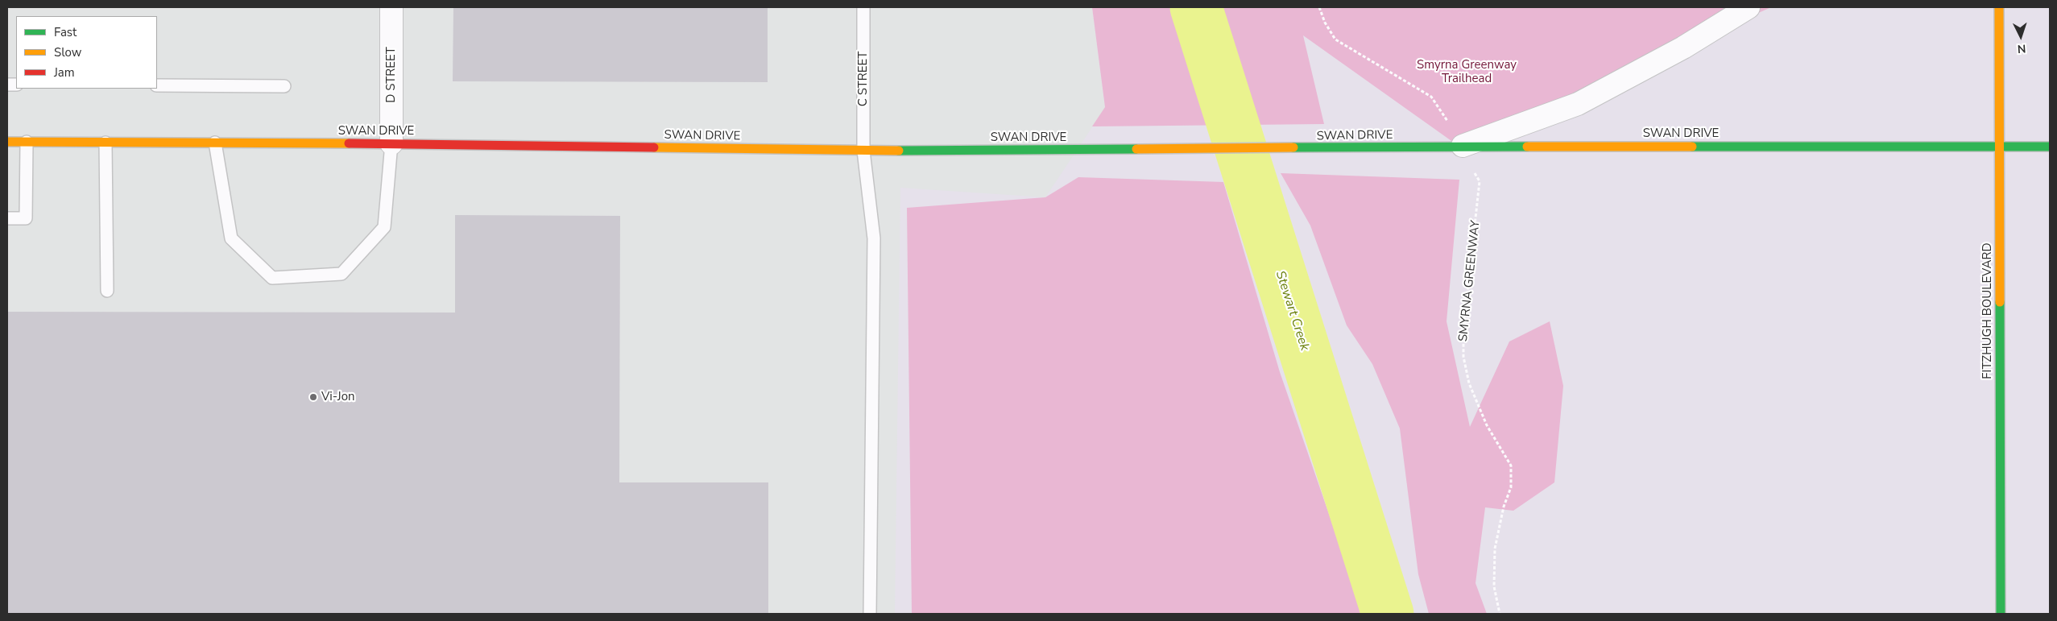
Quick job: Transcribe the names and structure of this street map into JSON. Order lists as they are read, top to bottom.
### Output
{
  "streets": {
    "street": ["D STREET", "SWAN DRIVE", "FITZHUGH BOULEVARD"],
    "lane": ["C STREET"],
    "path": ["SMYRNA GREENWAY"]
  },
  "crossings": [
    ["D STREET", "SWAN DRIVE"],
    ["C STREET", "SWAN DRIVE"],
    ["SWAN DRIVE", "SMYRNA GREENWAY"],
    ["SWAN DRIVE", "FITZHUGH BOULEVARD"]
  ],
  "water": ["Stewart Creek"],
  "parks": ["Smyrna Greenway Trailhead"],
  "places": ["Vi-Jon"],
  "legend": ["Fast", "Slow", "Jam"],
  "north": "bottom"
}
